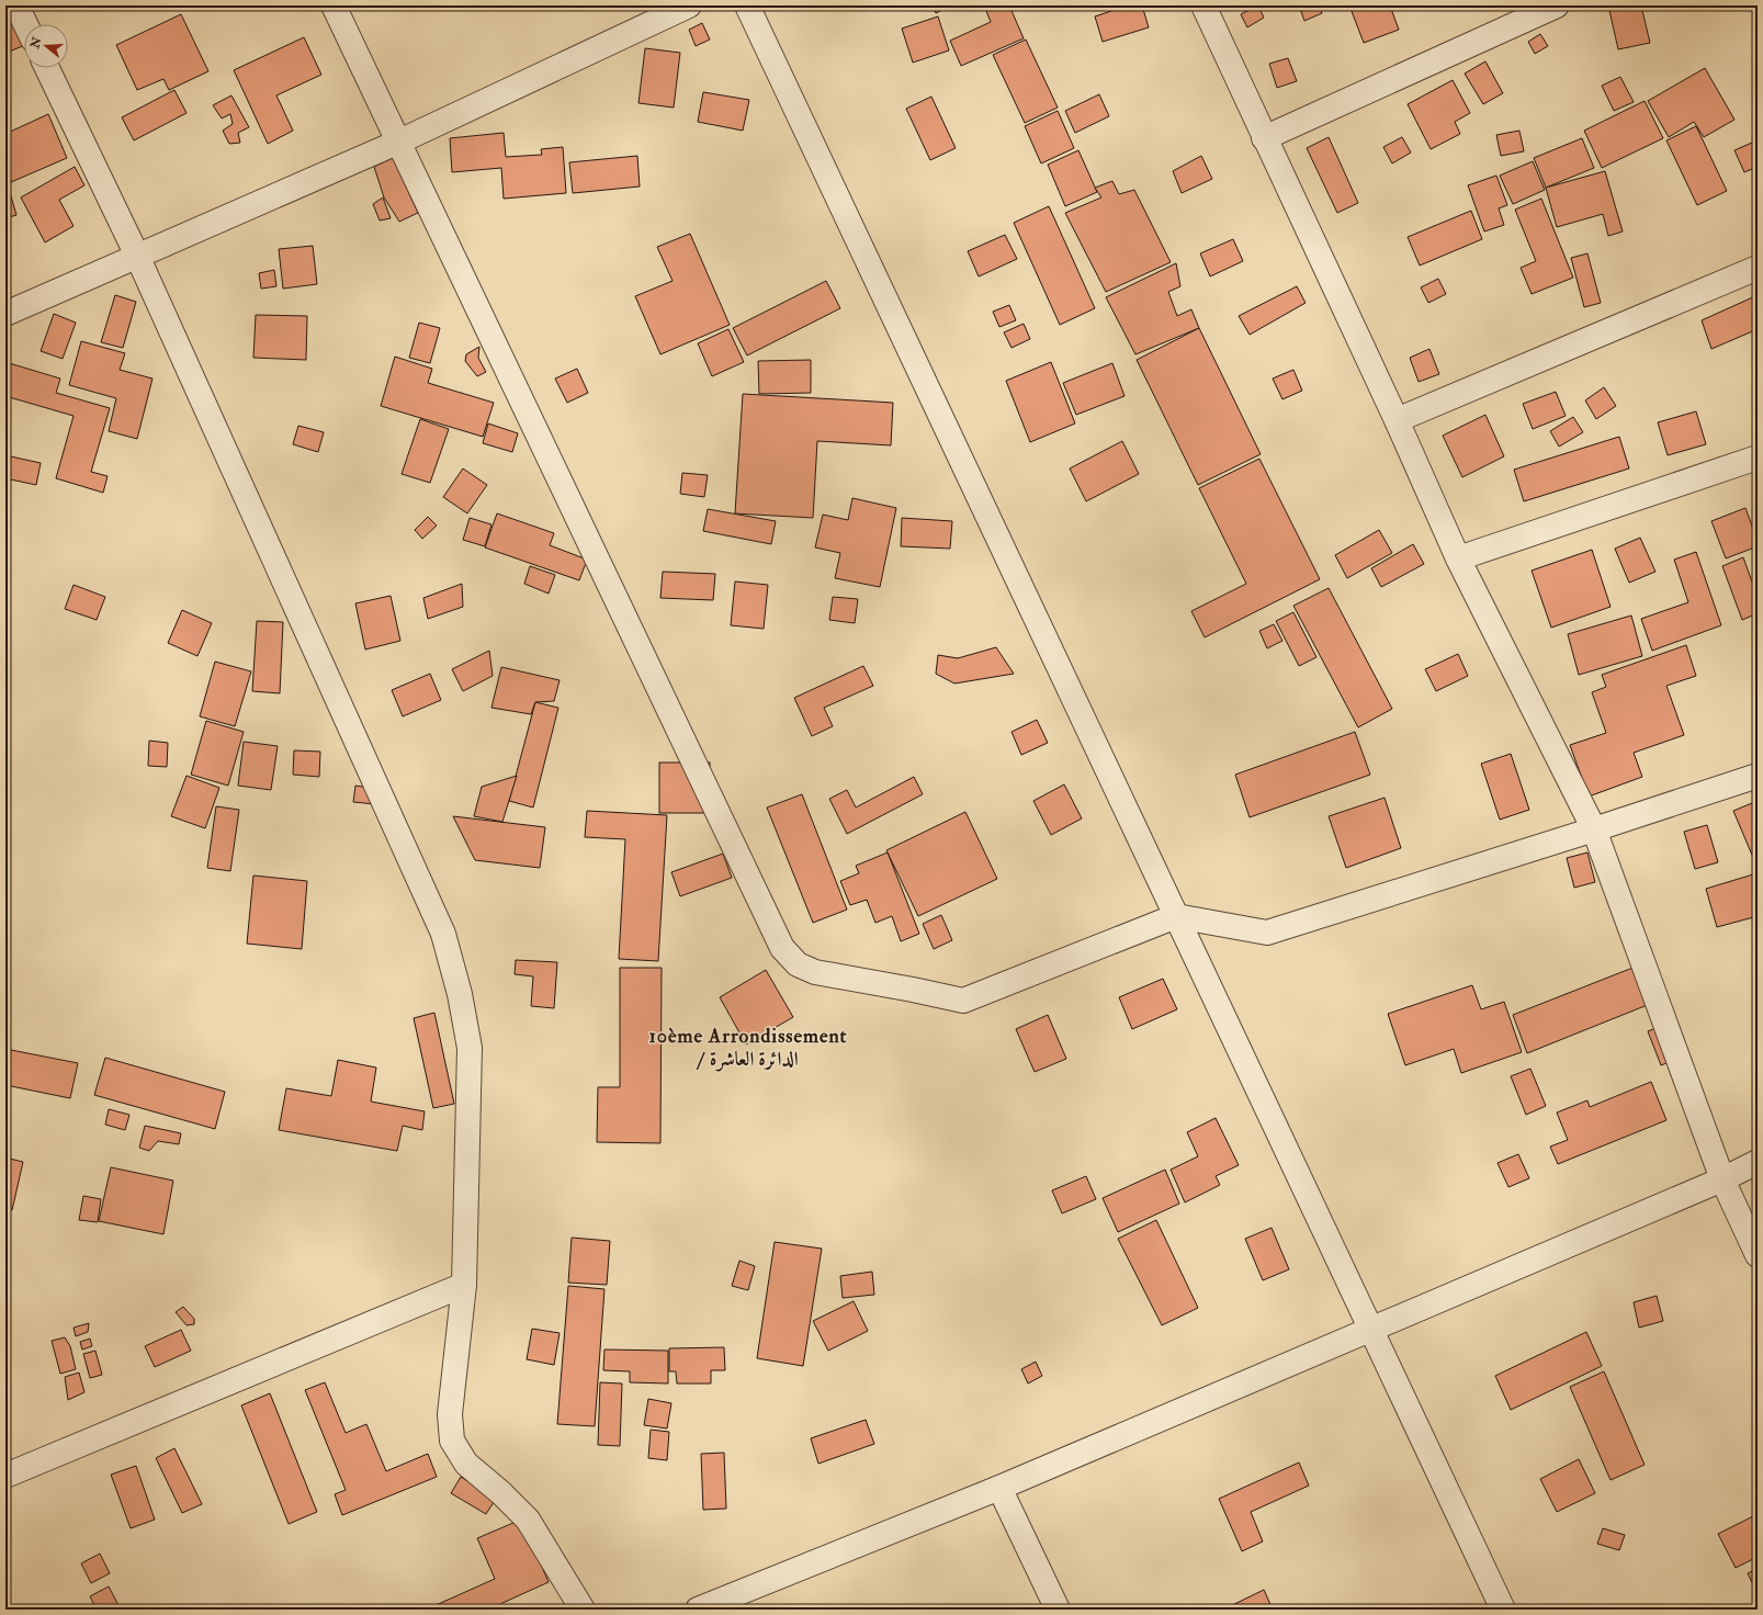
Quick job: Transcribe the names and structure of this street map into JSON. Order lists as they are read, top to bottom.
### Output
{
  "districts": ["10ème Arrondissement / الدائرة العاشرة"],
  "north": "left"
}
